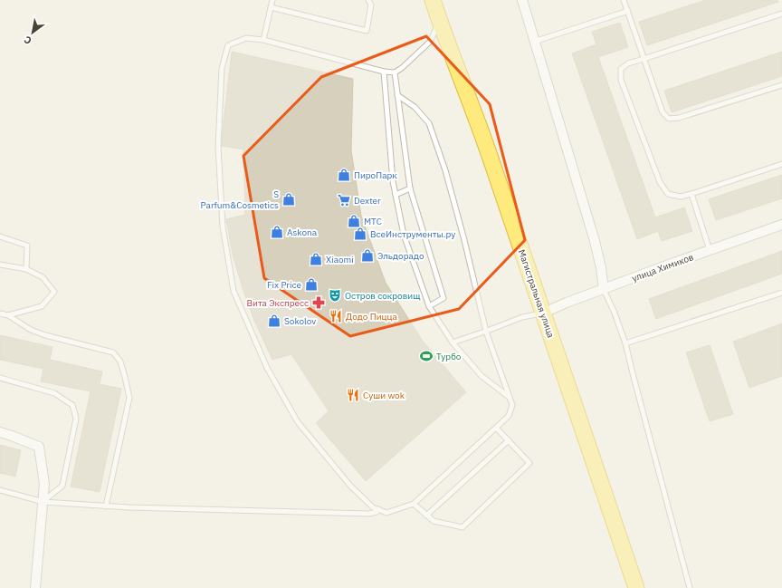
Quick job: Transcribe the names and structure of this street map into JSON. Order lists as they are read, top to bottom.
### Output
{
  "streets": {
    "highway": ["Магистральная улица"],
    "street": ["улица Химиков"]
  },
  "crossings": [
    ["улица Химиков", "Магистральная улица"]
  ],
  "places": {
    "shop": [
      "ПироПарк",
      "S Parfum&Cosmetics",
      "МТС",
      "Askona",
      "ВсеИнструменты.ру",
      "Эльдорадо",
      "Xiaomi",
      "Fix Price",
      "Sokolov"
    ],
    "supermarket": ["Dexter"],
    "theatre": ["Остров сокровищ"],
    "pharmacy": ["Вита Экспресс"],
    "restaurant": ["Додо Пицца", "Суши wok"],
    "sports": ["Турбо"]
  },
  "north": "bottom left"
}
